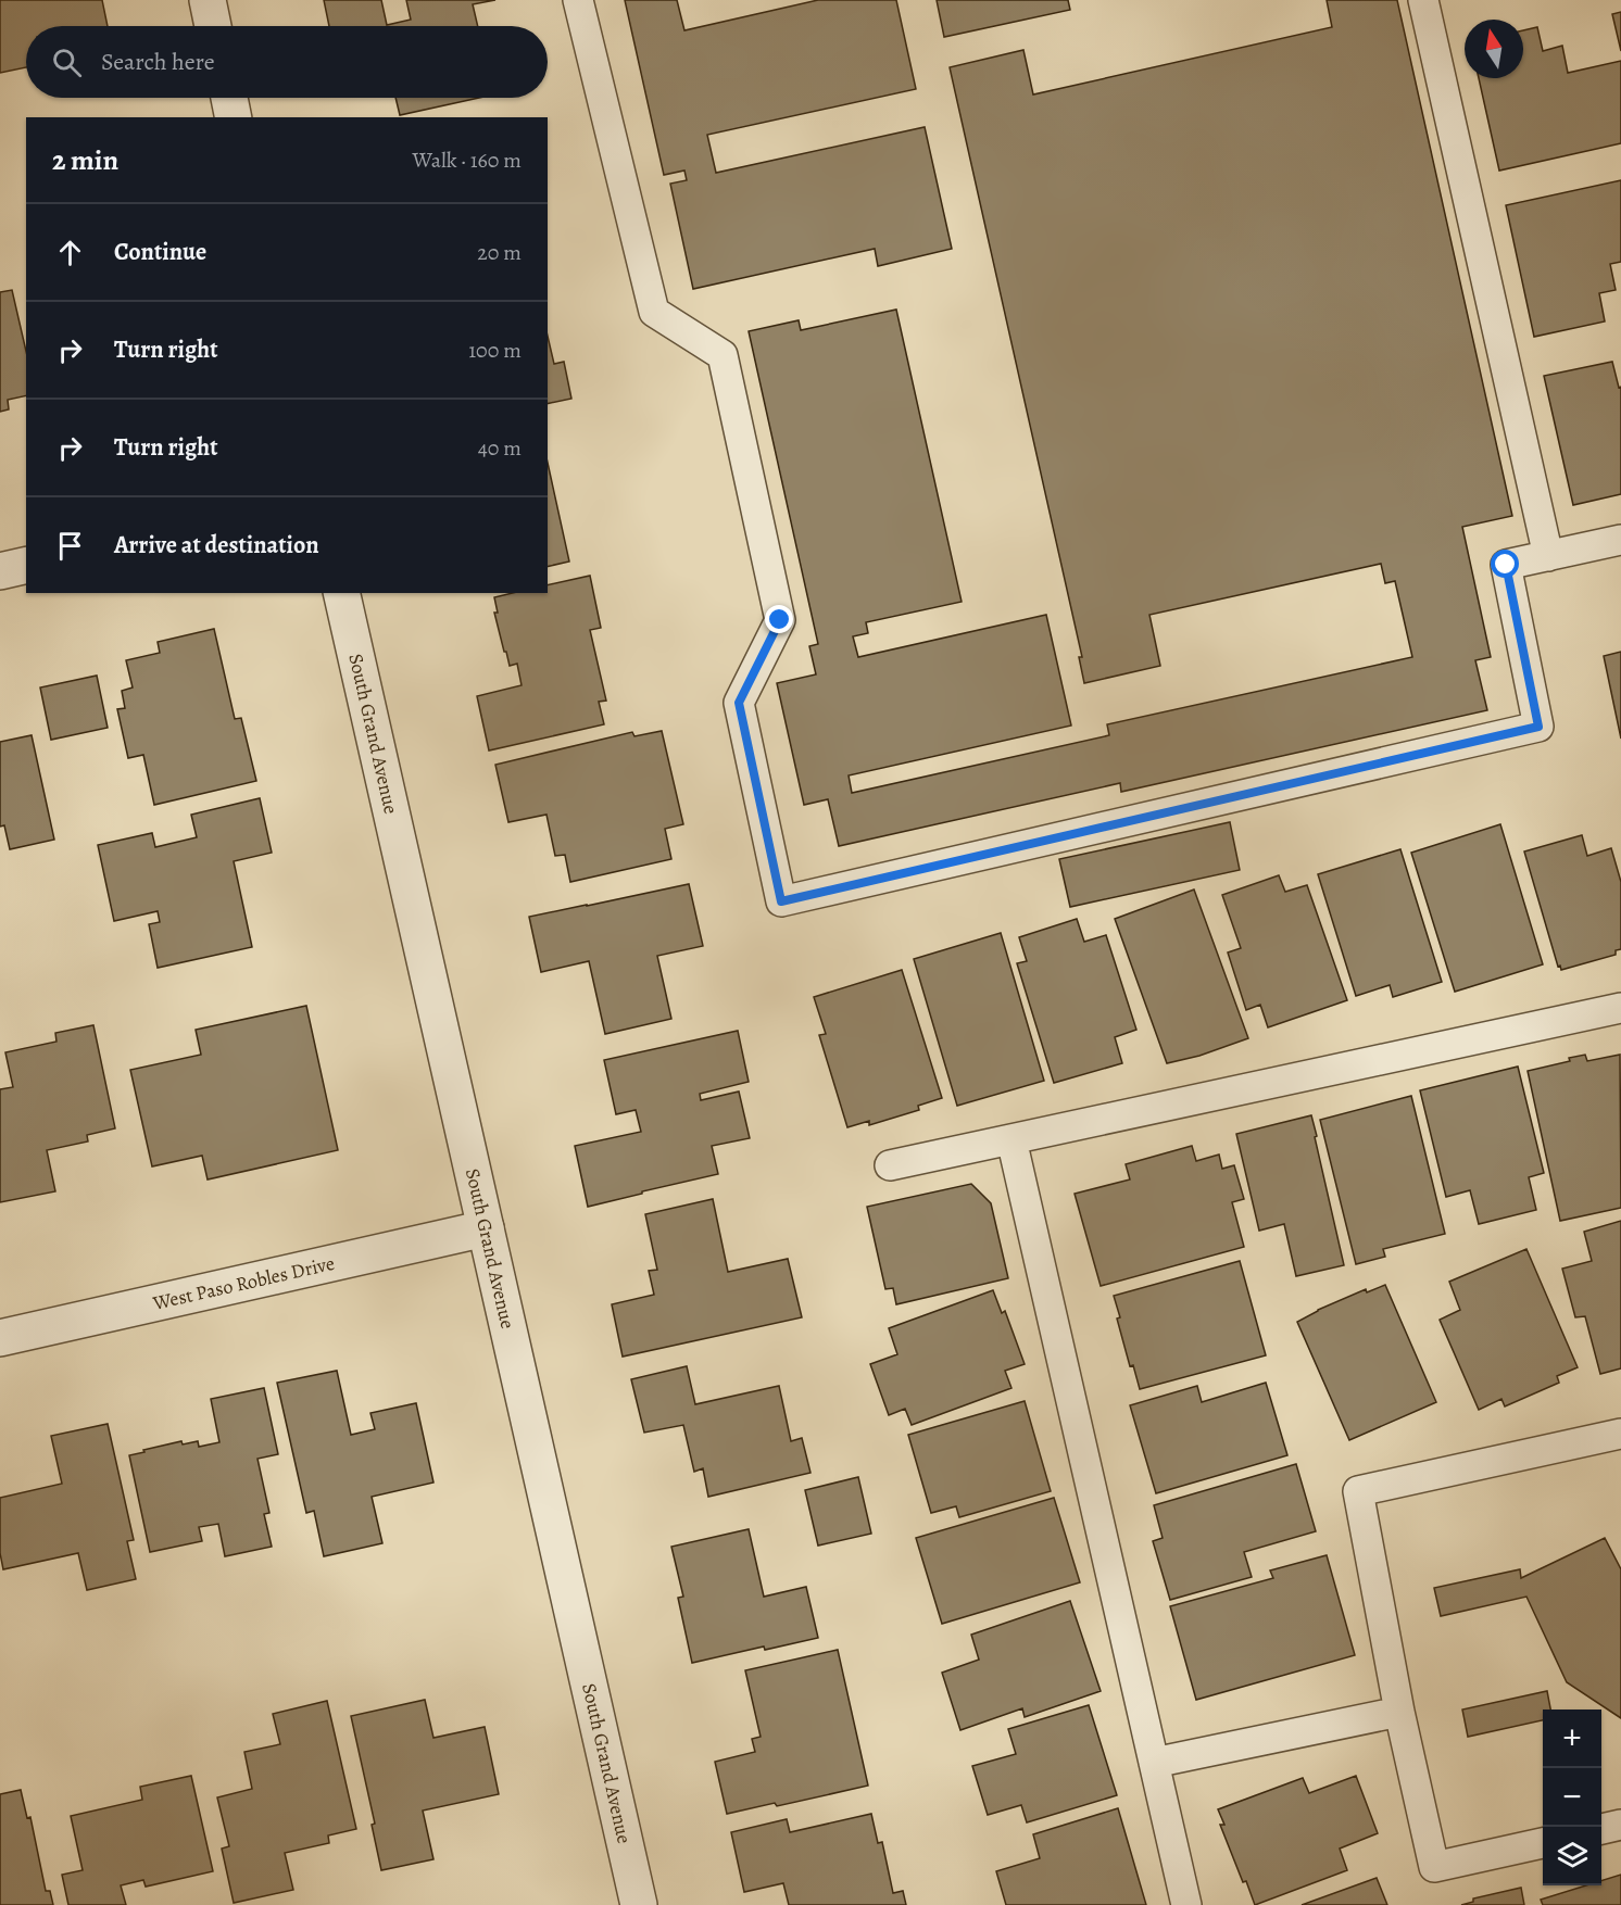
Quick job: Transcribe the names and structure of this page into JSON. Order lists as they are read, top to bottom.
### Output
{
  "streets": {
    "street": ["South Grand Avenue", "West Paso Robles Drive"]
  },
  "crossings": [
    ["South Grand Avenue", "West Paso Robles Drive"]
  ],
  "north": "top",
  "page": {
    "search": "Search here",
    "heading": ["2 min", "Walk · 160 m"],
    "list": [
      ["Continue", "20 m"],
      ["Turn right", "100 m"],
      ["Turn right", "40 m"],
      "Arrive at destination"
    ],
    "map_buttons": ["+", "−"]
  }
}
